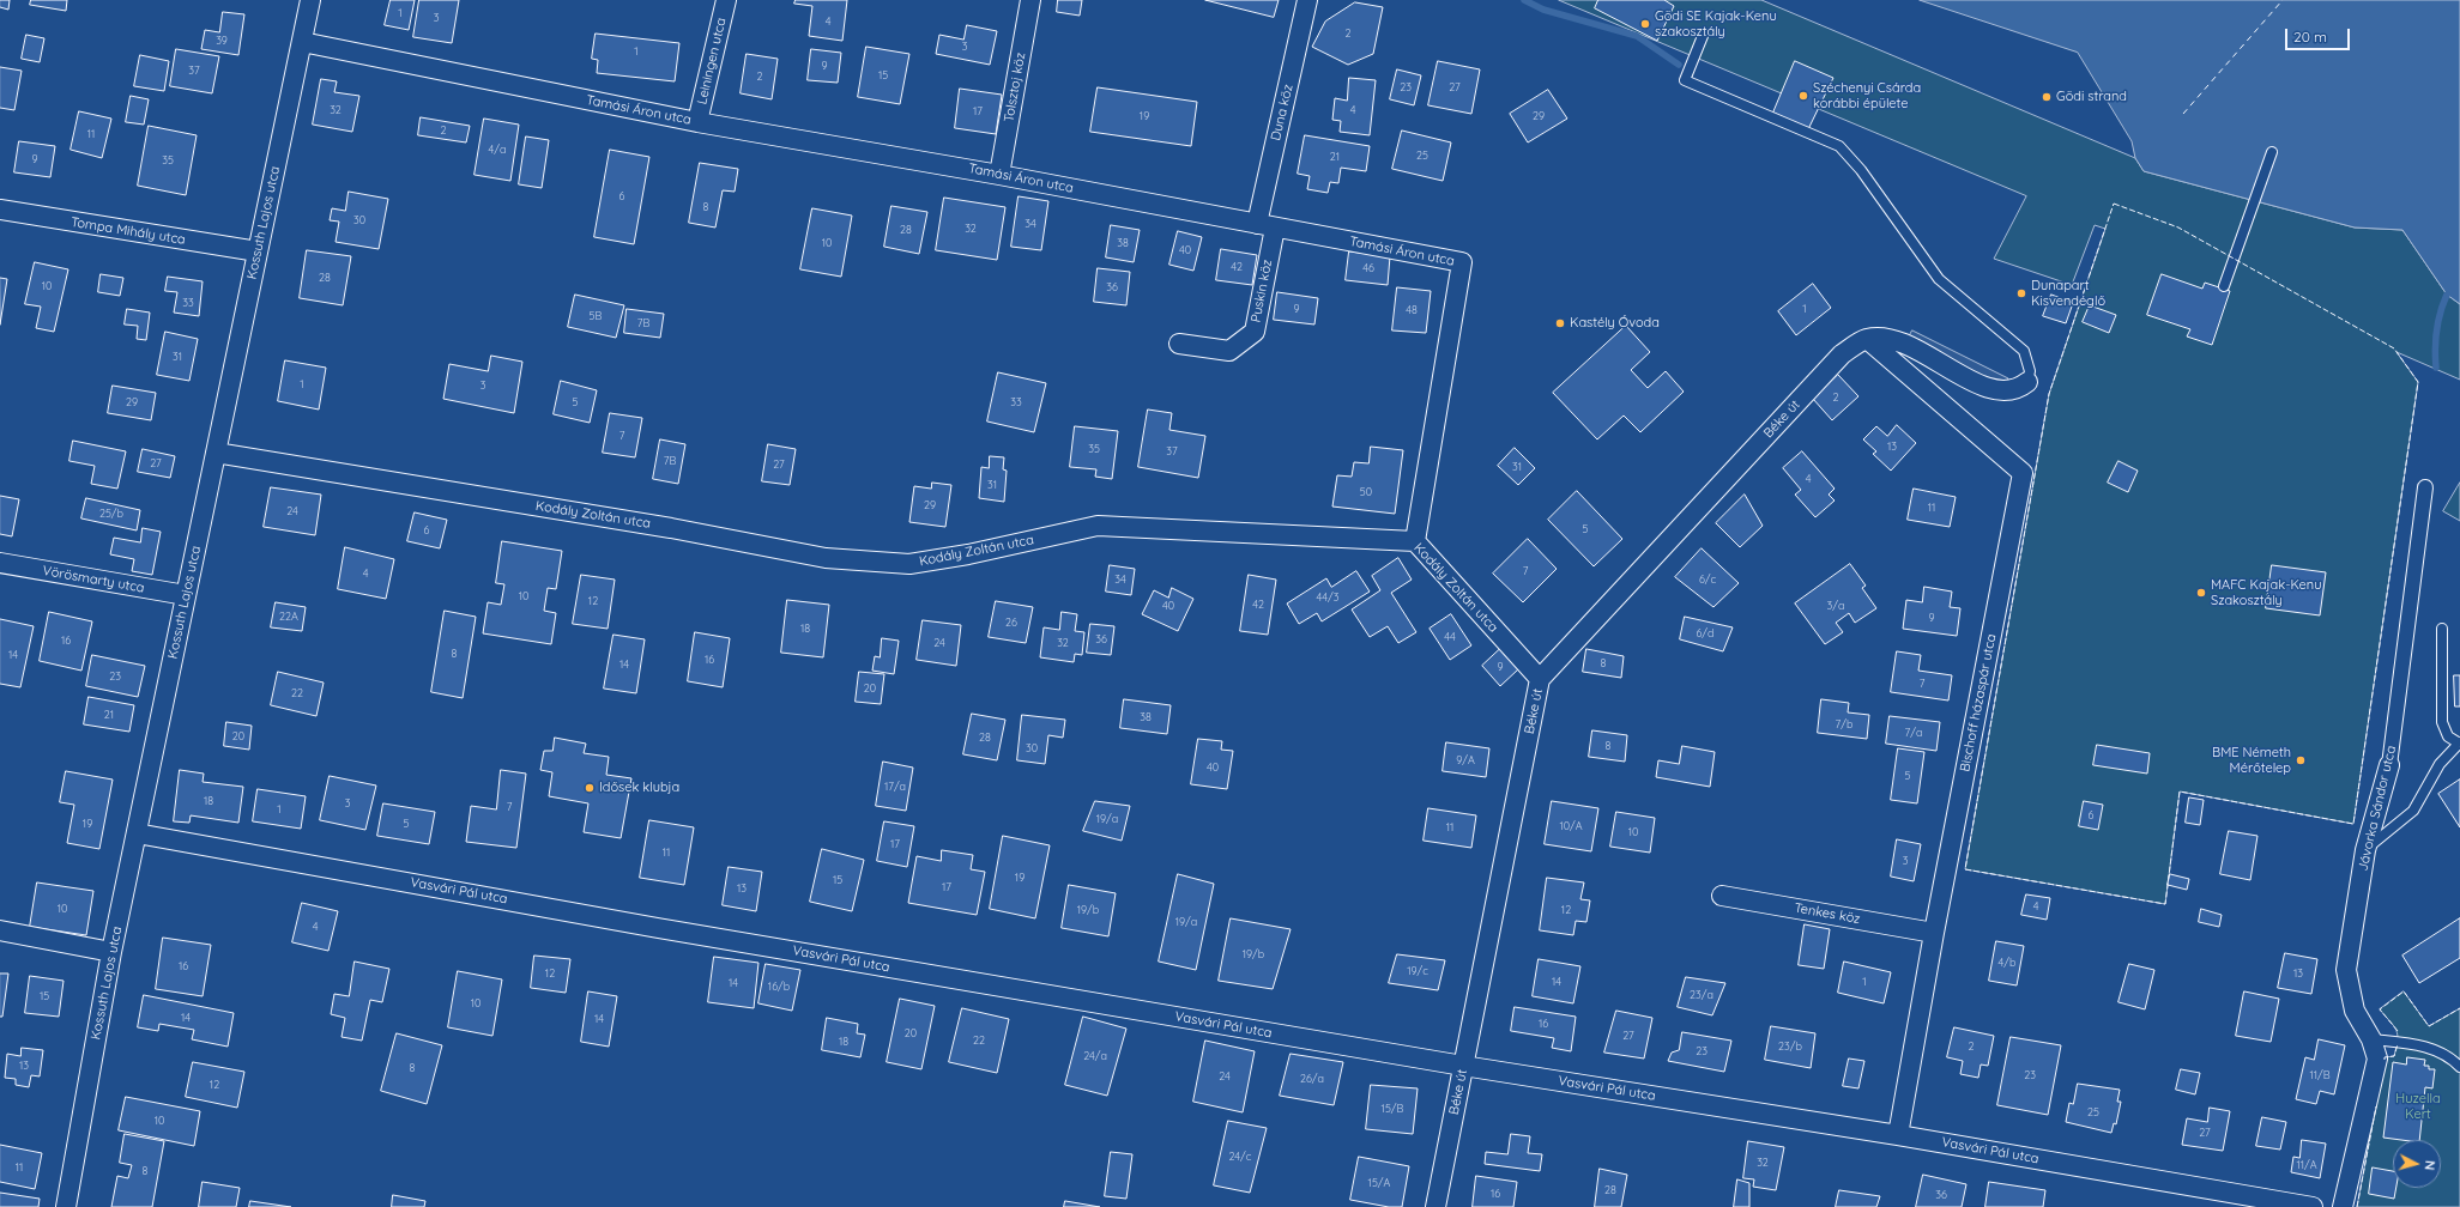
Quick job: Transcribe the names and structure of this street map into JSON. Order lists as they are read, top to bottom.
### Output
{
  "streets": {
    "street": [
      "Leiningen utca",
      "Tolsztoj köz",
      "Tamási Áron utca",
      "Duna köz",
      "Kossuth Lajos utca",
      "Tompa Mihály utca",
      "Puskin köz",
      "Béke út",
      "Kodály Zoltán utca",
      "Vörösmarty utca",
      "Bischoff házaspár utca",
      "Jávorka Sándor utca",
      "Vasvári Pál utca",
      "Tenkes köz"
    ]
  },
  "crossings": [
    ["Leiningen utca", "Tamási Áron utca"],
    ["Tolsztoj köz", "Tamási Áron utca"],
    ["Tamási Áron utca", "Duna köz"],
    ["Tamási Áron utca", "Kossuth Lajos utca"],
    ["Tamási Áron utca", "Puskin köz"],
    ["Tamási Áron utca", "Kodály Zoltán utca"],
    ["Duna köz", "Puskin köz"],
    ["Kossuth Lajos utca", "Tompa Mihály utca"],
    ["Kossuth Lajos utca", "Kodály Zoltán utca"],
    ["Kossuth Lajos utca", "Vörösmarty utca"],
    ["Kossuth Lajos utca", "Vasvári Pál utca"],
    ["Béke út", "Kodály Zoltán utca"],
    ["Béke út", "Bischoff házaspár utca"],
    ["Béke út", "Vasvári Pál utca"],
    ["Bischoff házaspár utca", "Vasvári Pál utca"],
    ["Bischoff házaspár utca", "Tenkes köz"]
  ],
  "parks": ["Huzella Kert"],
  "places": [
    "Gödi SE Kajak-Kenu szakosztály",
    "Széchenyi Csárda korábbi épülete",
    "Gödi strand",
    "Dunapart Kisvendéglő",
    "Kastély Óvoda",
    "MAFC Kajak-Kenu Szakosztály",
    "BME Németh Mérőtelep",
    "Idősek klubja"
  ],
  "house_numbers": [
    "1",
    "3",
    "4",
    "2",
    "39",
    "3",
    "1",
    "9",
    "37",
    "15",
    "2",
    "23",
    "27",
    "32",
    "4",
    "17",
    "19",
    "29",
    "2",
    "11",
    "4/a",
    "25",
    "21",
    "9",
    "35",
    "6",
    "8",
    "30",
    "34",
    "32",
    "28",
    "10",
    "38",
    "40",
    "42",
    "46",
    "28",
    "10",
    "36",
    "33",
    "9",
    "1",
    "48",
    "5B",
    "7B",
    "31",
    "1",
    "3",
    "2",
    "29",
    "5",
    "33",
    "7",
    "13",
    "35",
    "37",
    "7B",
    "27",
    "27",
    "31",
    "4",
    "31",
    "50",
    "29",
    "11",
    "24",
    "25/b",
    "5",
    "6",
    "7",
    "4",
    "34",
    "6/c",
    "10",
    "44/3",
    "12",
    "42",
    "40",
    "3/a",
    "22A",
    "9",
    "26",
    "18",
    "6/d",
    "44",
    "36",
    "16",
    "24",
    "32",
    "8",
    "14",
    "16",
    "8",
    "14",
    "9",
    "23",
    "7",
    "20",
    "22",
    "21",
    "38",
    "7/b",
    "7/a",
    "20",
    "28",
    "8",
    "30",
    "9/A",
    "40",
    "5",
    "17/a",
    "18",
    "3",
    "7",
    "1",
    "6",
    "19/a",
    "19",
    "5",
    "10/A",
    "11",
    "10",
    "17",
    "11",
    "3",
    "19",
    "15",
    "17",
    "13",
    "4",
    "10",
    "19/b",
    "12",
    "19/a",
    "4",
    "19/b",
    "4/b",
    "16",
    "19/c",
    "12",
    "13",
    "14",
    "1",
    "14",
    "16/b",
    "23/a",
    "15",
    "10",
    "14",
    "14",
    "16",
    "20",
    "27",
    "22",
    "18",
    "23/b",
    "2",
    "23",
    "24/a",
    "13",
    "8",
    "23",
    "11/B",
    "24",
    "26/a",
    "12",
    "15/B",
    "25",
    "10",
    "27",
    "24/c",
    "32",
    "11/A",
    "11",
    "8",
    "15/A",
    "28",
    "16",
    "36"
  ],
  "scale_bar": "20 m",
  "north": "right"
}
